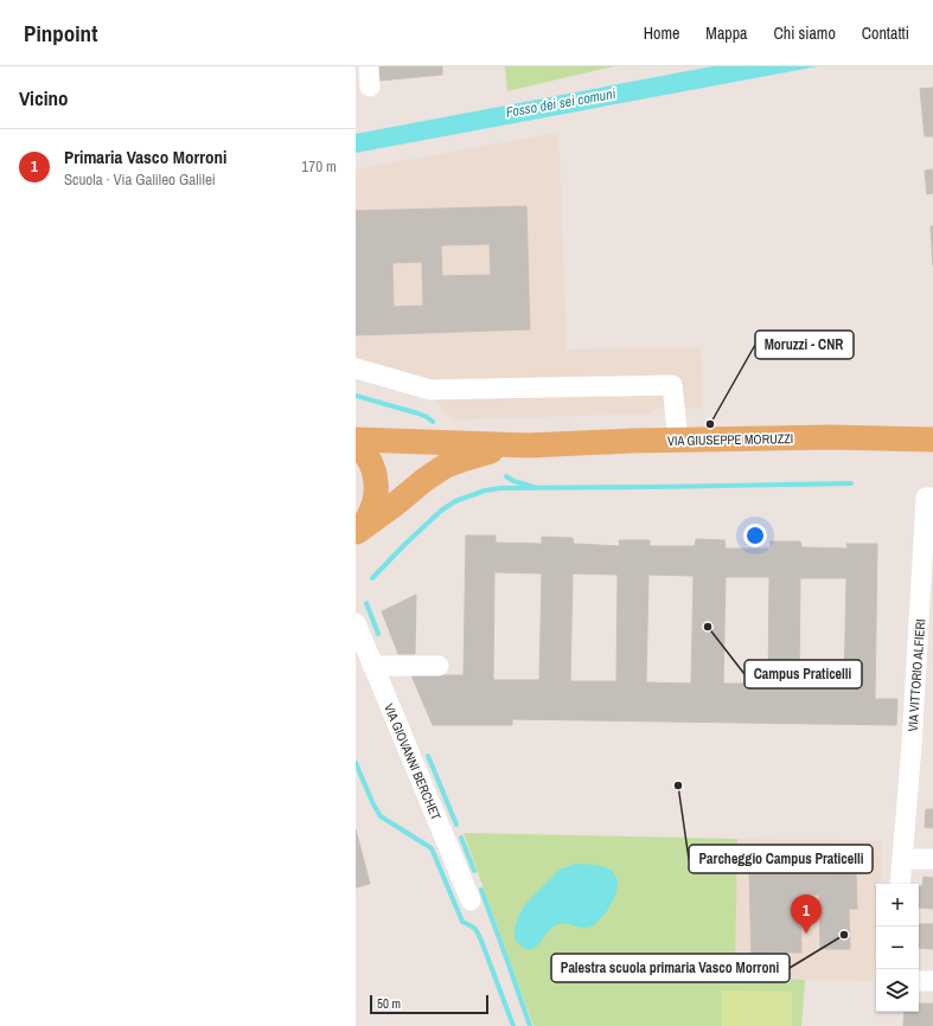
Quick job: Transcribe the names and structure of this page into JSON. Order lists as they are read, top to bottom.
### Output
{
  "streets": {
    "main road": ["VIA GIUSEPPE MORUZZI"],
    "street": ["VIA VITTORIO ALFIERI", "VIA GIOVANNI BERCHET"]
  },
  "water": ["Fosso dei sei comuni"],
  "places": [
    "Moruzzi - CNR",
    "Campus Praticelli",
    "Parcheggio Campus Praticelli",
    "Palestra scuola primaria Vasco Morroni"
  ],
  "scale_bar": "50 m",
  "page": {
    "header": "Pinpoint",
    "nav": [
      "Home",
      "Mappa",
      "Chi siamo",
      "Contatti"
    ],
    "heading": "Vicino",
    "list": [
      {
        "mark": "1",
        "name": "Primaria Vasco Morroni",
        "note": "Scuola · Via Galileo Galilei",
        "value": "170 m"
      }
    ],
    "map_buttons": ["+", "−"],
    "pins": "1",
    "scale": "50 m"
  }
}
